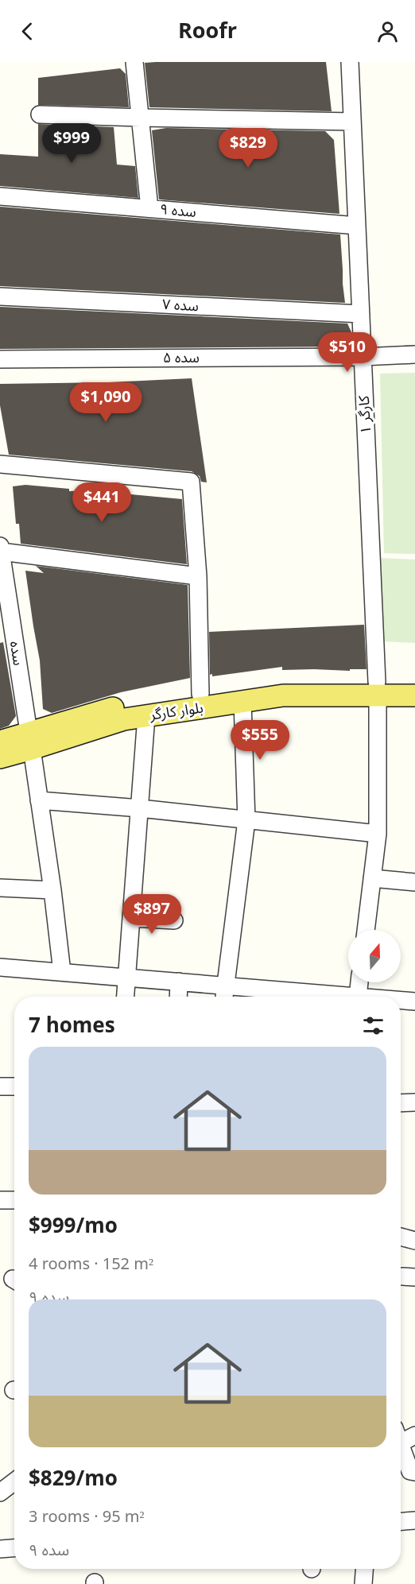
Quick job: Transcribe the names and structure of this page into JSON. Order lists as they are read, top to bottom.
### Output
{
  "streets": {
    "main road": ["بلوار کارگر"],
    "street": [
      "سده ۹",
      "سده ۷",
      "سده ۵",
      "کارگر ۱",
      "سده"
    ]
  },
  "crossings": [
    ["سده ۹", "کارگر ۱"],
    ["سده ۷", "کارگر ۱"],
    ["سده ۵", "کارگر ۱"],
    ["کارگر ۱", "بلوار کارگر"],
    ["سده", "بلوار کارگر"]
  ],
  "north": "top",
  "page": {
    "header": "Roofr",
    "price": [
      "$999",
      "$829",
      "$510",
      "$1,090",
      "$441",
      "$555",
      "$897"
    ],
    "heading": "7 homes",
    "list": [
      {
        "name": "$999/mo",
        "note": "4 rooms · 152 m² · سده ۹"
      },
      {
        "name": "$829/mo",
        "note": "3 rooms · 95 m² · سده ۹"
      }
    ]
  }
}
